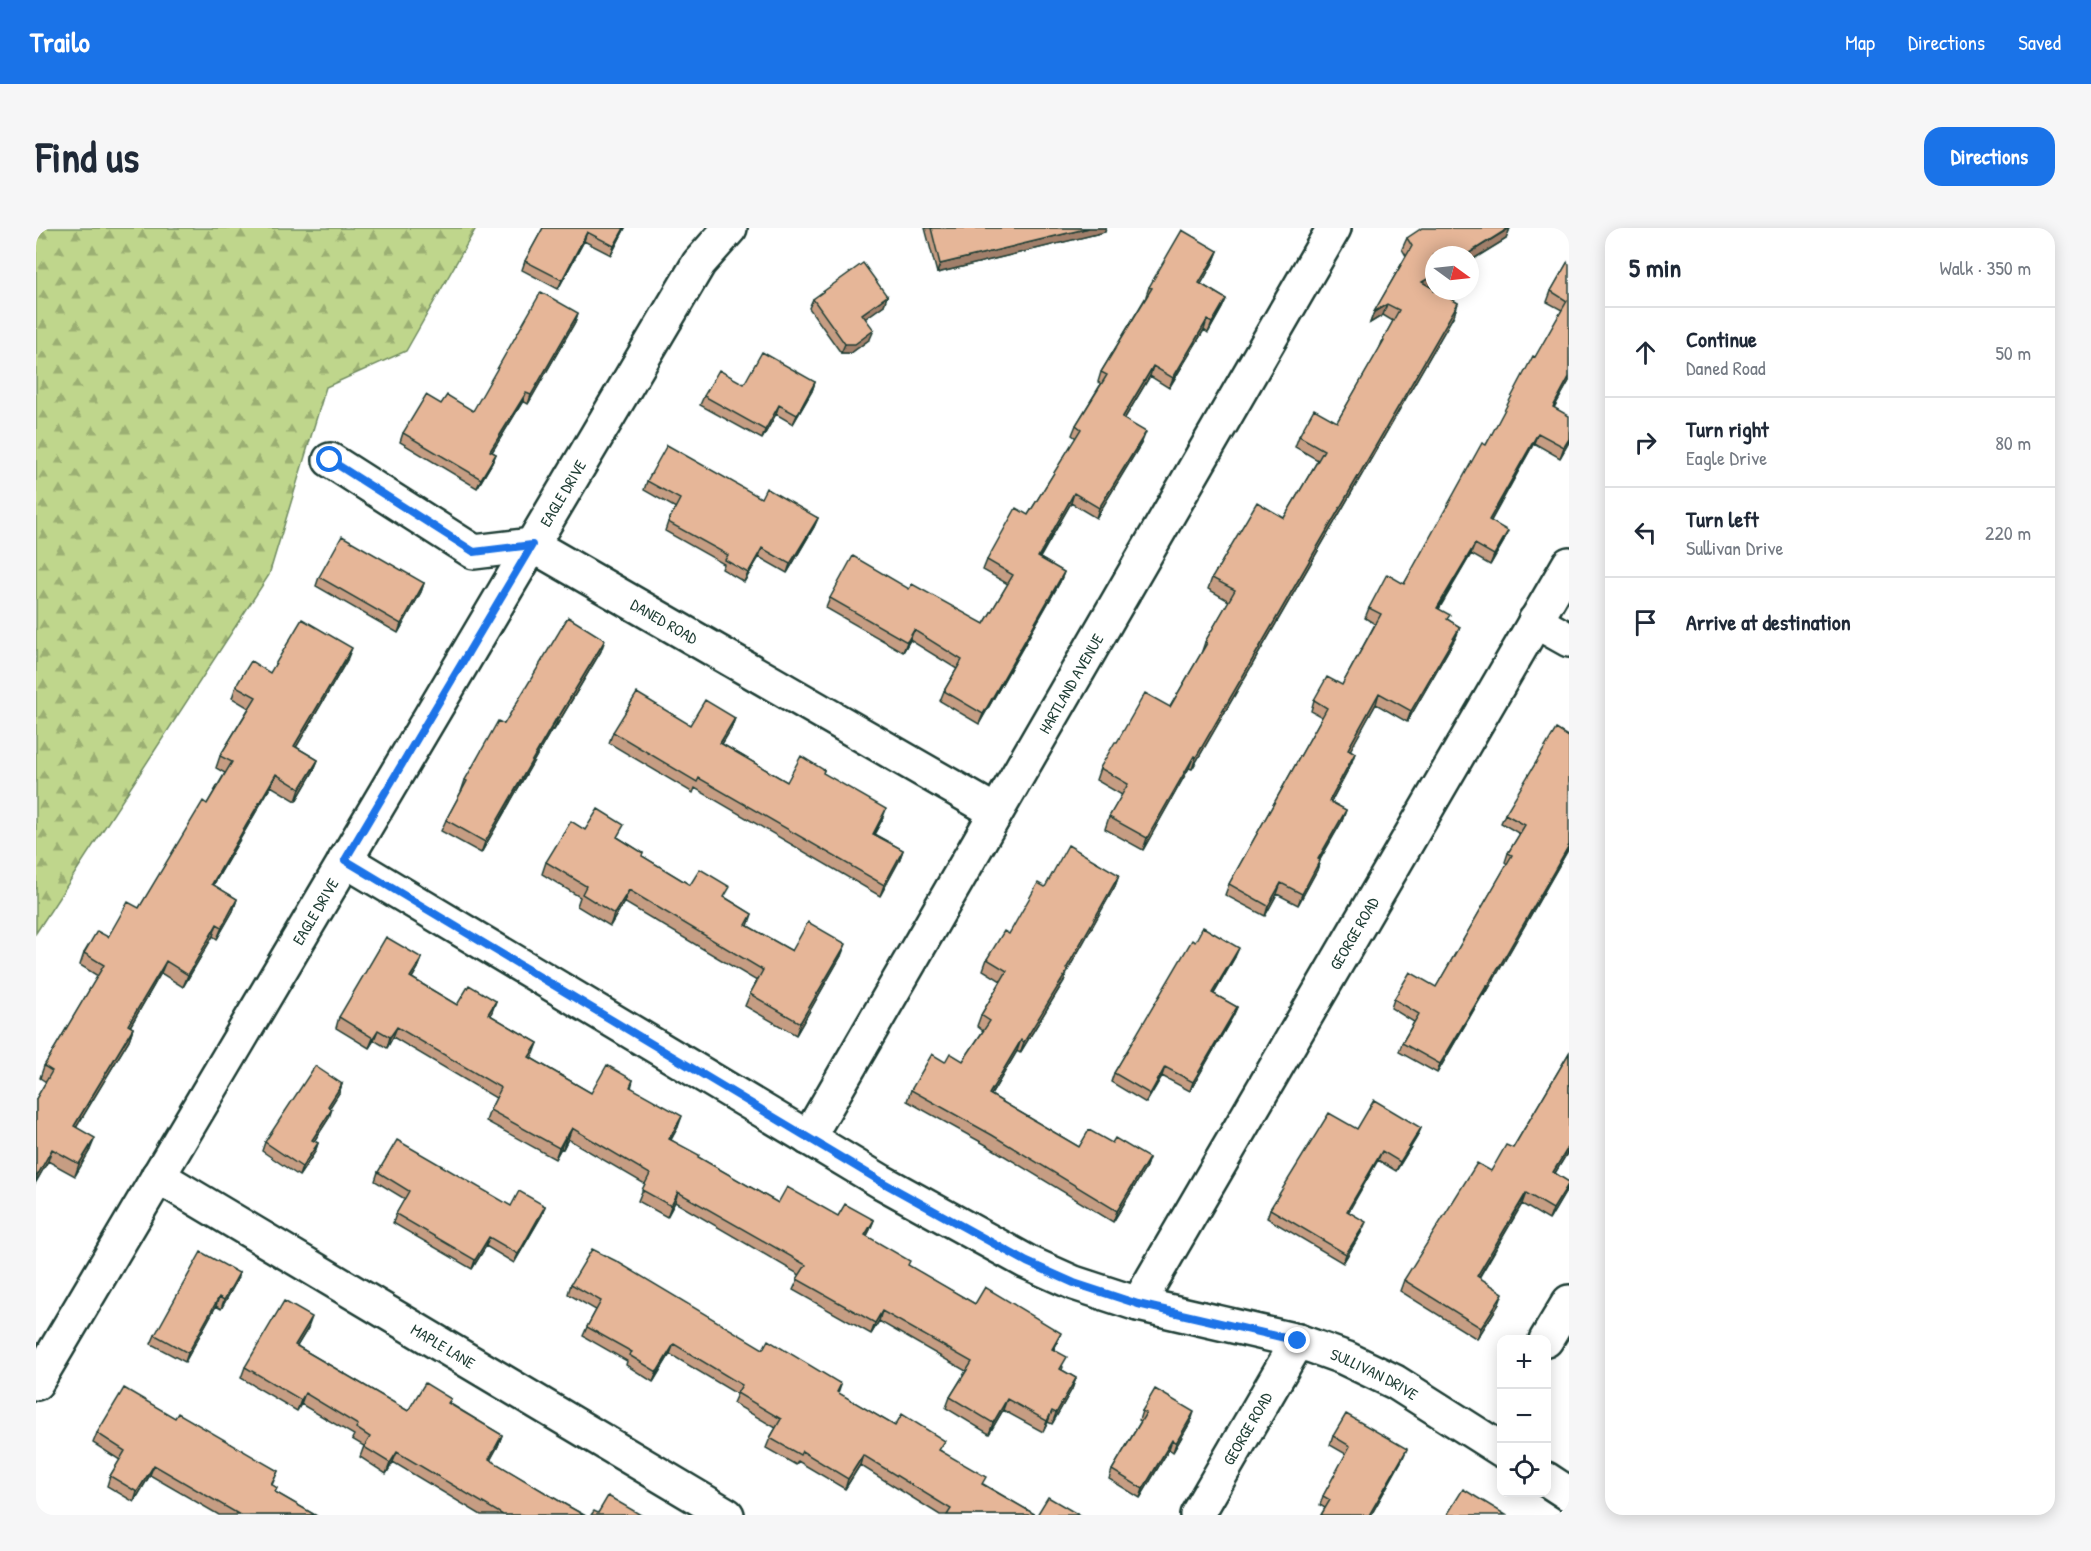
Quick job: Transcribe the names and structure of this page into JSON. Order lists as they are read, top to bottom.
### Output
{
  "streets": {
    "street": [
      "EAGLE DRIVE",
      "DANED ROAD",
      "HARTLAND AVENUE",
      "GEORGE ROAD",
      "MAPLE LANE",
      "SULLIVAN DRIVE"
    ]
  },
  "crossings": [
    ["EAGLE DRIVE", "DANED ROAD"],
    ["EAGLE DRIVE", "MAPLE LANE"],
    ["EAGLE DRIVE", "SULLIVAN DRIVE"],
    ["DANED ROAD", "HARTLAND AVENUE"],
    ["HARTLAND AVENUE", "SULLIVAN DRIVE"],
    ["GEORGE ROAD", "SULLIVAN DRIVE"]
  ],
  "north": "right",
  "page": {
    "header": "Trailo",
    "nav": ["Map", "Directions", "Saved"],
    "buttons": "Directions",
    "title": "Find us",
    "heading": ["5 min", "Walk · 350 m"],
    "list": [
      ["Continue", "Daned Road", "50 m"],
      ["Turn right", "Eagle Drive", "80 m"],
      ["Turn left", "Sullivan Drive", "220 m"],
      "Arrive at destination"
    ],
    "map_buttons": ["+", "−"]
  }
}
